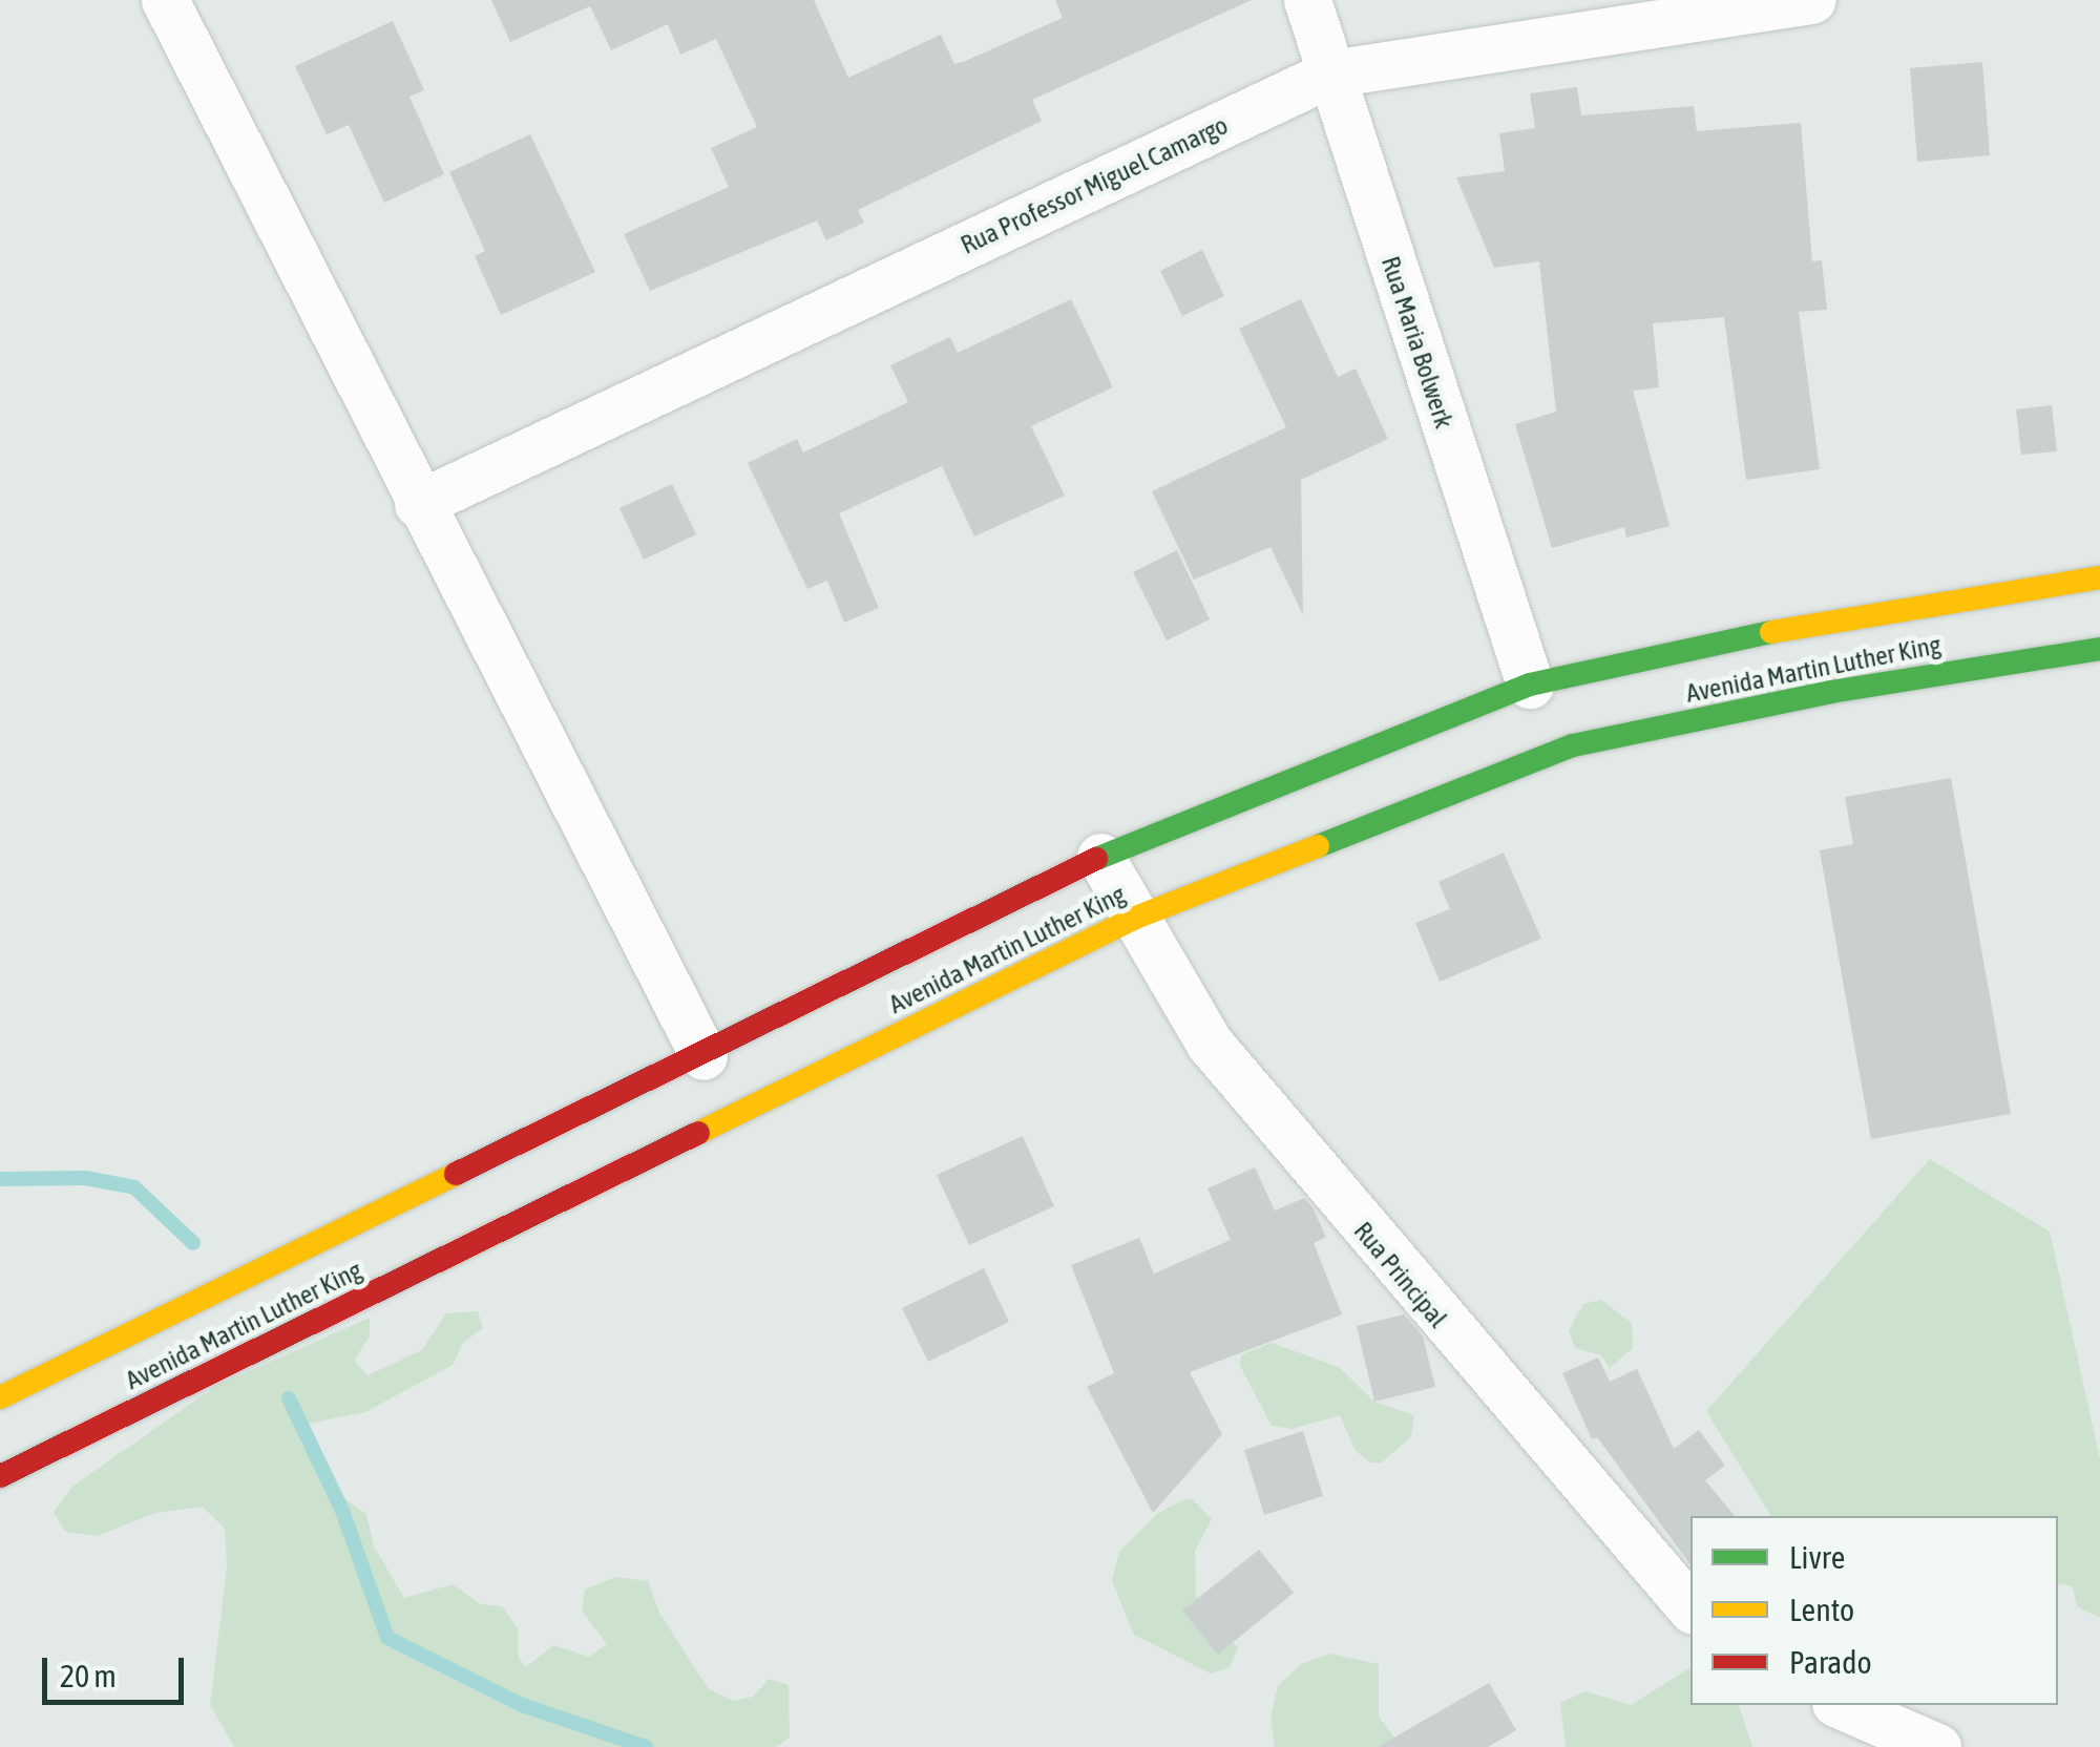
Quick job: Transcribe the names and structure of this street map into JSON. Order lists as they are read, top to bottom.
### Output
{
  "streets": {
    "main road": ["Avenida Martin Luther King"],
    "street": ["Rua Professor Miguel Camargo", "Rua Maria Bolwerk", "Rua Principal"]
  },
  "crossings": [
    ["Rua Professor Miguel Camargo", "Rua Maria Bolwerk"],
    ["Rua Maria Bolwerk", "Avenida Martin Luther King"],
    ["Avenida Martin Luther King", "Rua Principal"]
  ],
  "legend": ["Livre", "Lento", "Parado"],
  "scale_bar": "20 m"
}
